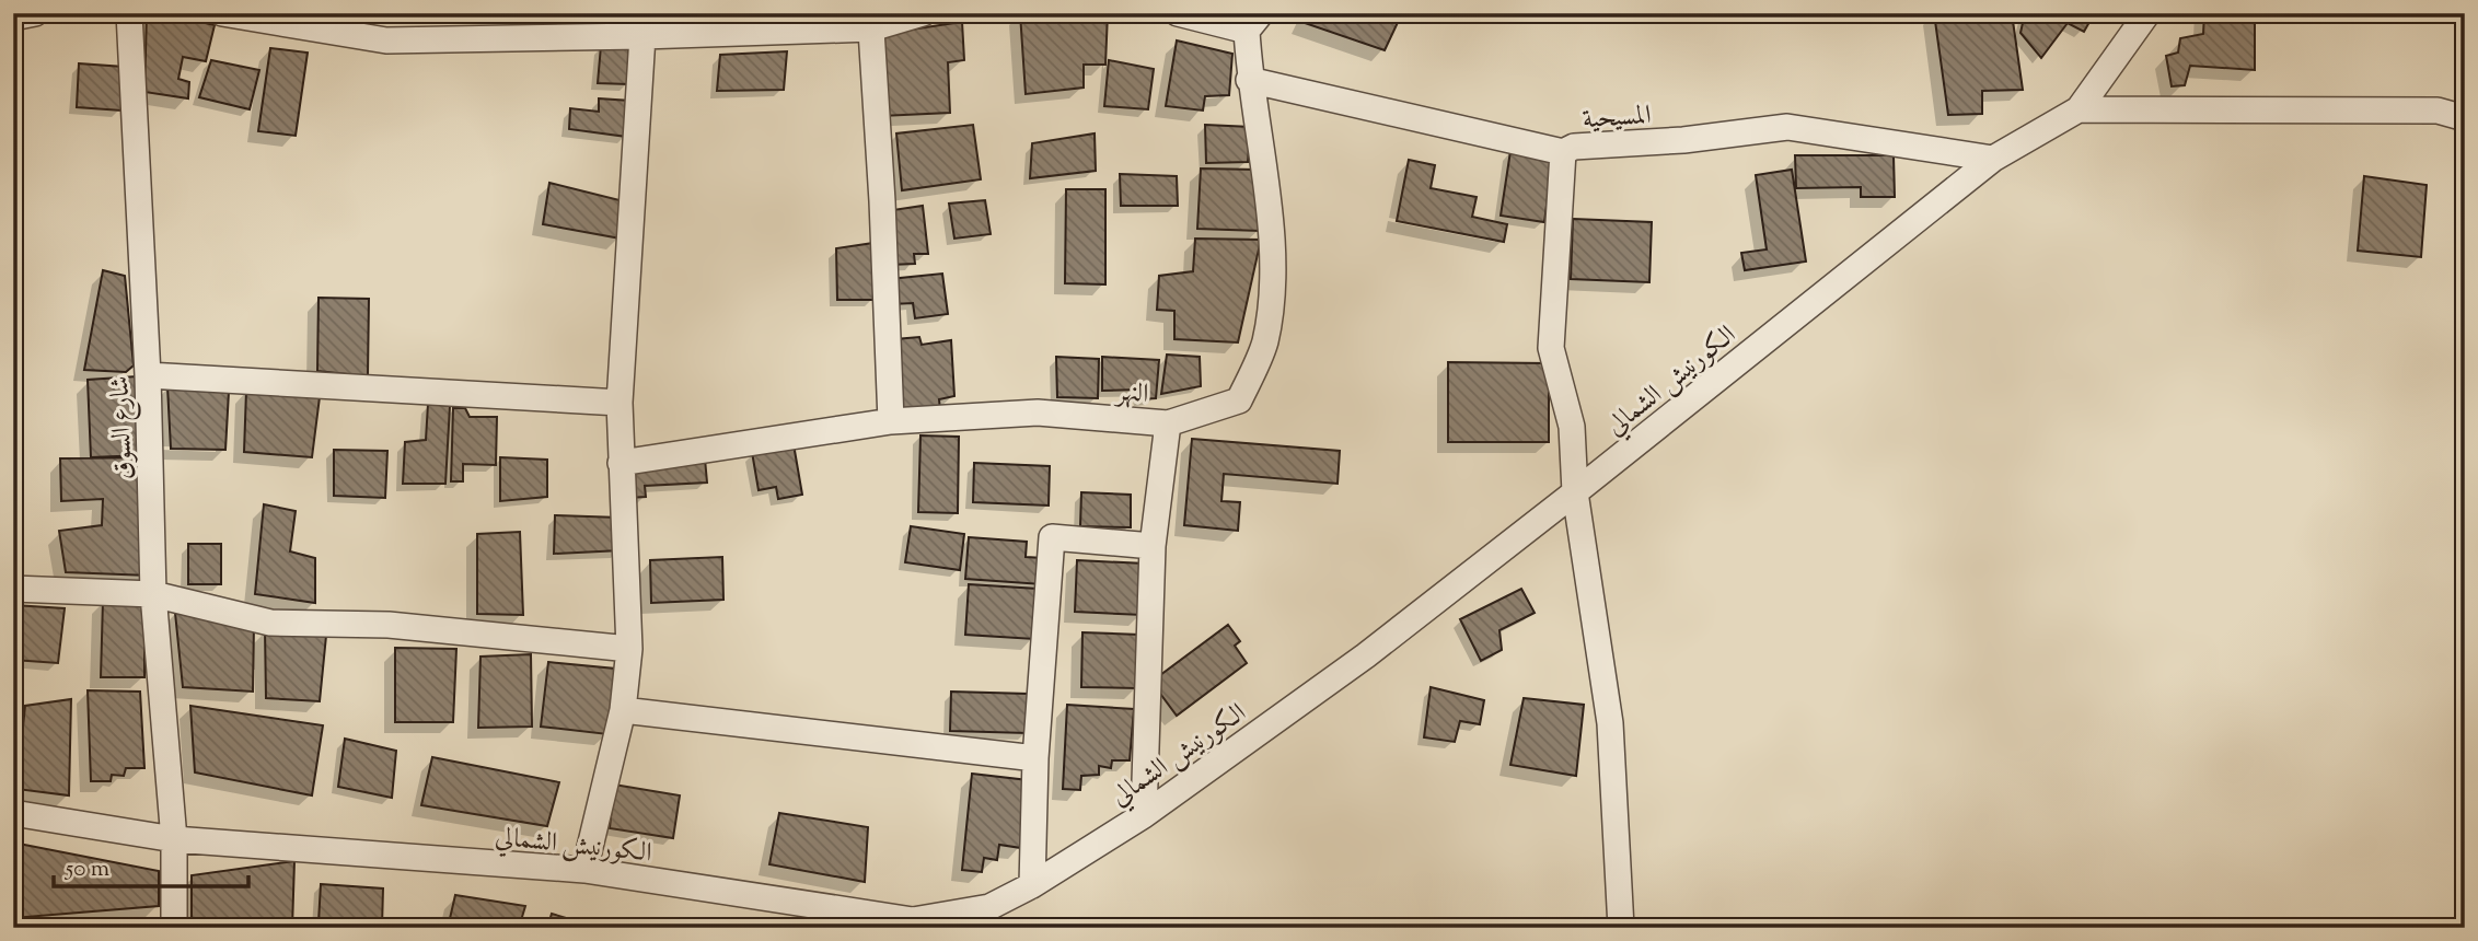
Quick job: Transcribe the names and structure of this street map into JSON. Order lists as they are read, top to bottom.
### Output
{
  "streets": {
    "street": [
      "المسيحية",
      "الكورنيش الشمالي",
      "النهر",
      "شارع السوق"
    ]
  },
  "crossings": [
    ["المسيحية", "الكورنيش الشمالي"],
    ["المسيحية", "النهر"],
    ["الكورنيش الشمالي", "شارع السوق"]
  ],
  "scale_bar": "50 m"
}
